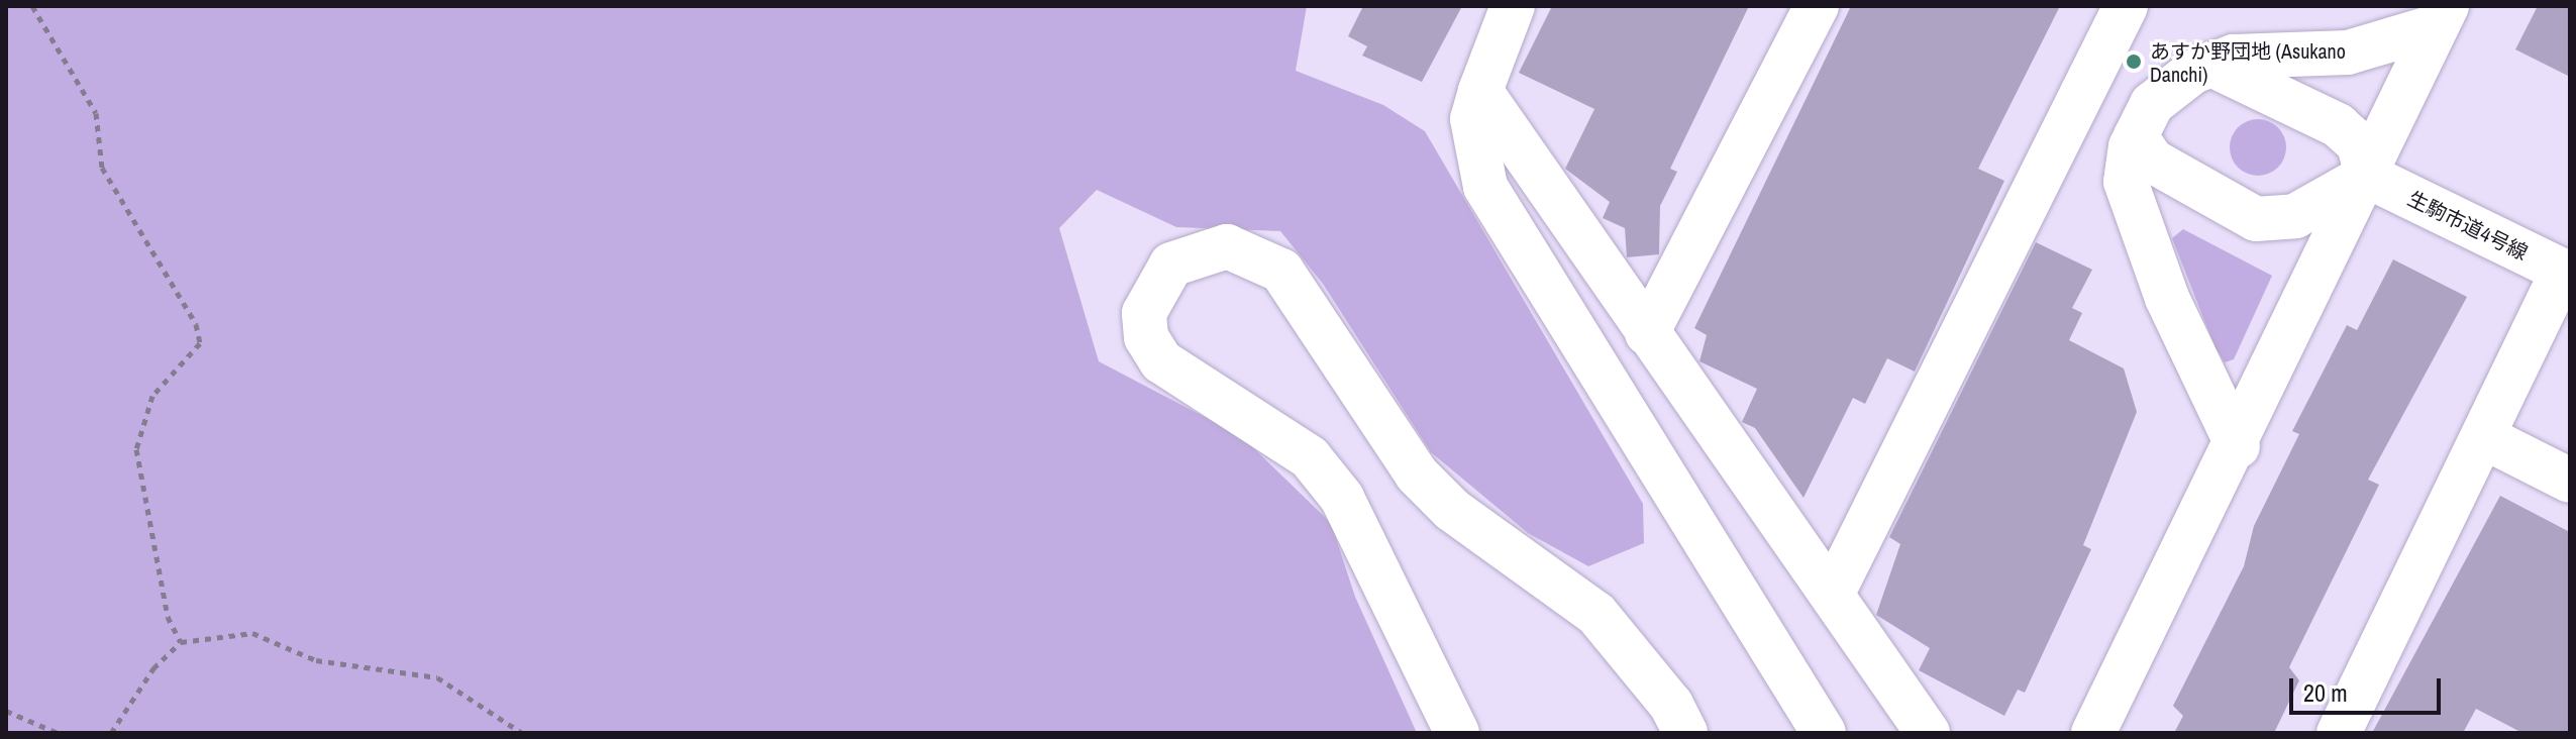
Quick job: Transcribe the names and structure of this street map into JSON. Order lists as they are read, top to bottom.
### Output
{
  "streets": {
    "street": ["生駒市道4号線"]
  },
  "places": ["あすか野団地 (Asukano Danchi)"],
  "scale_bar": "20 m"
}
